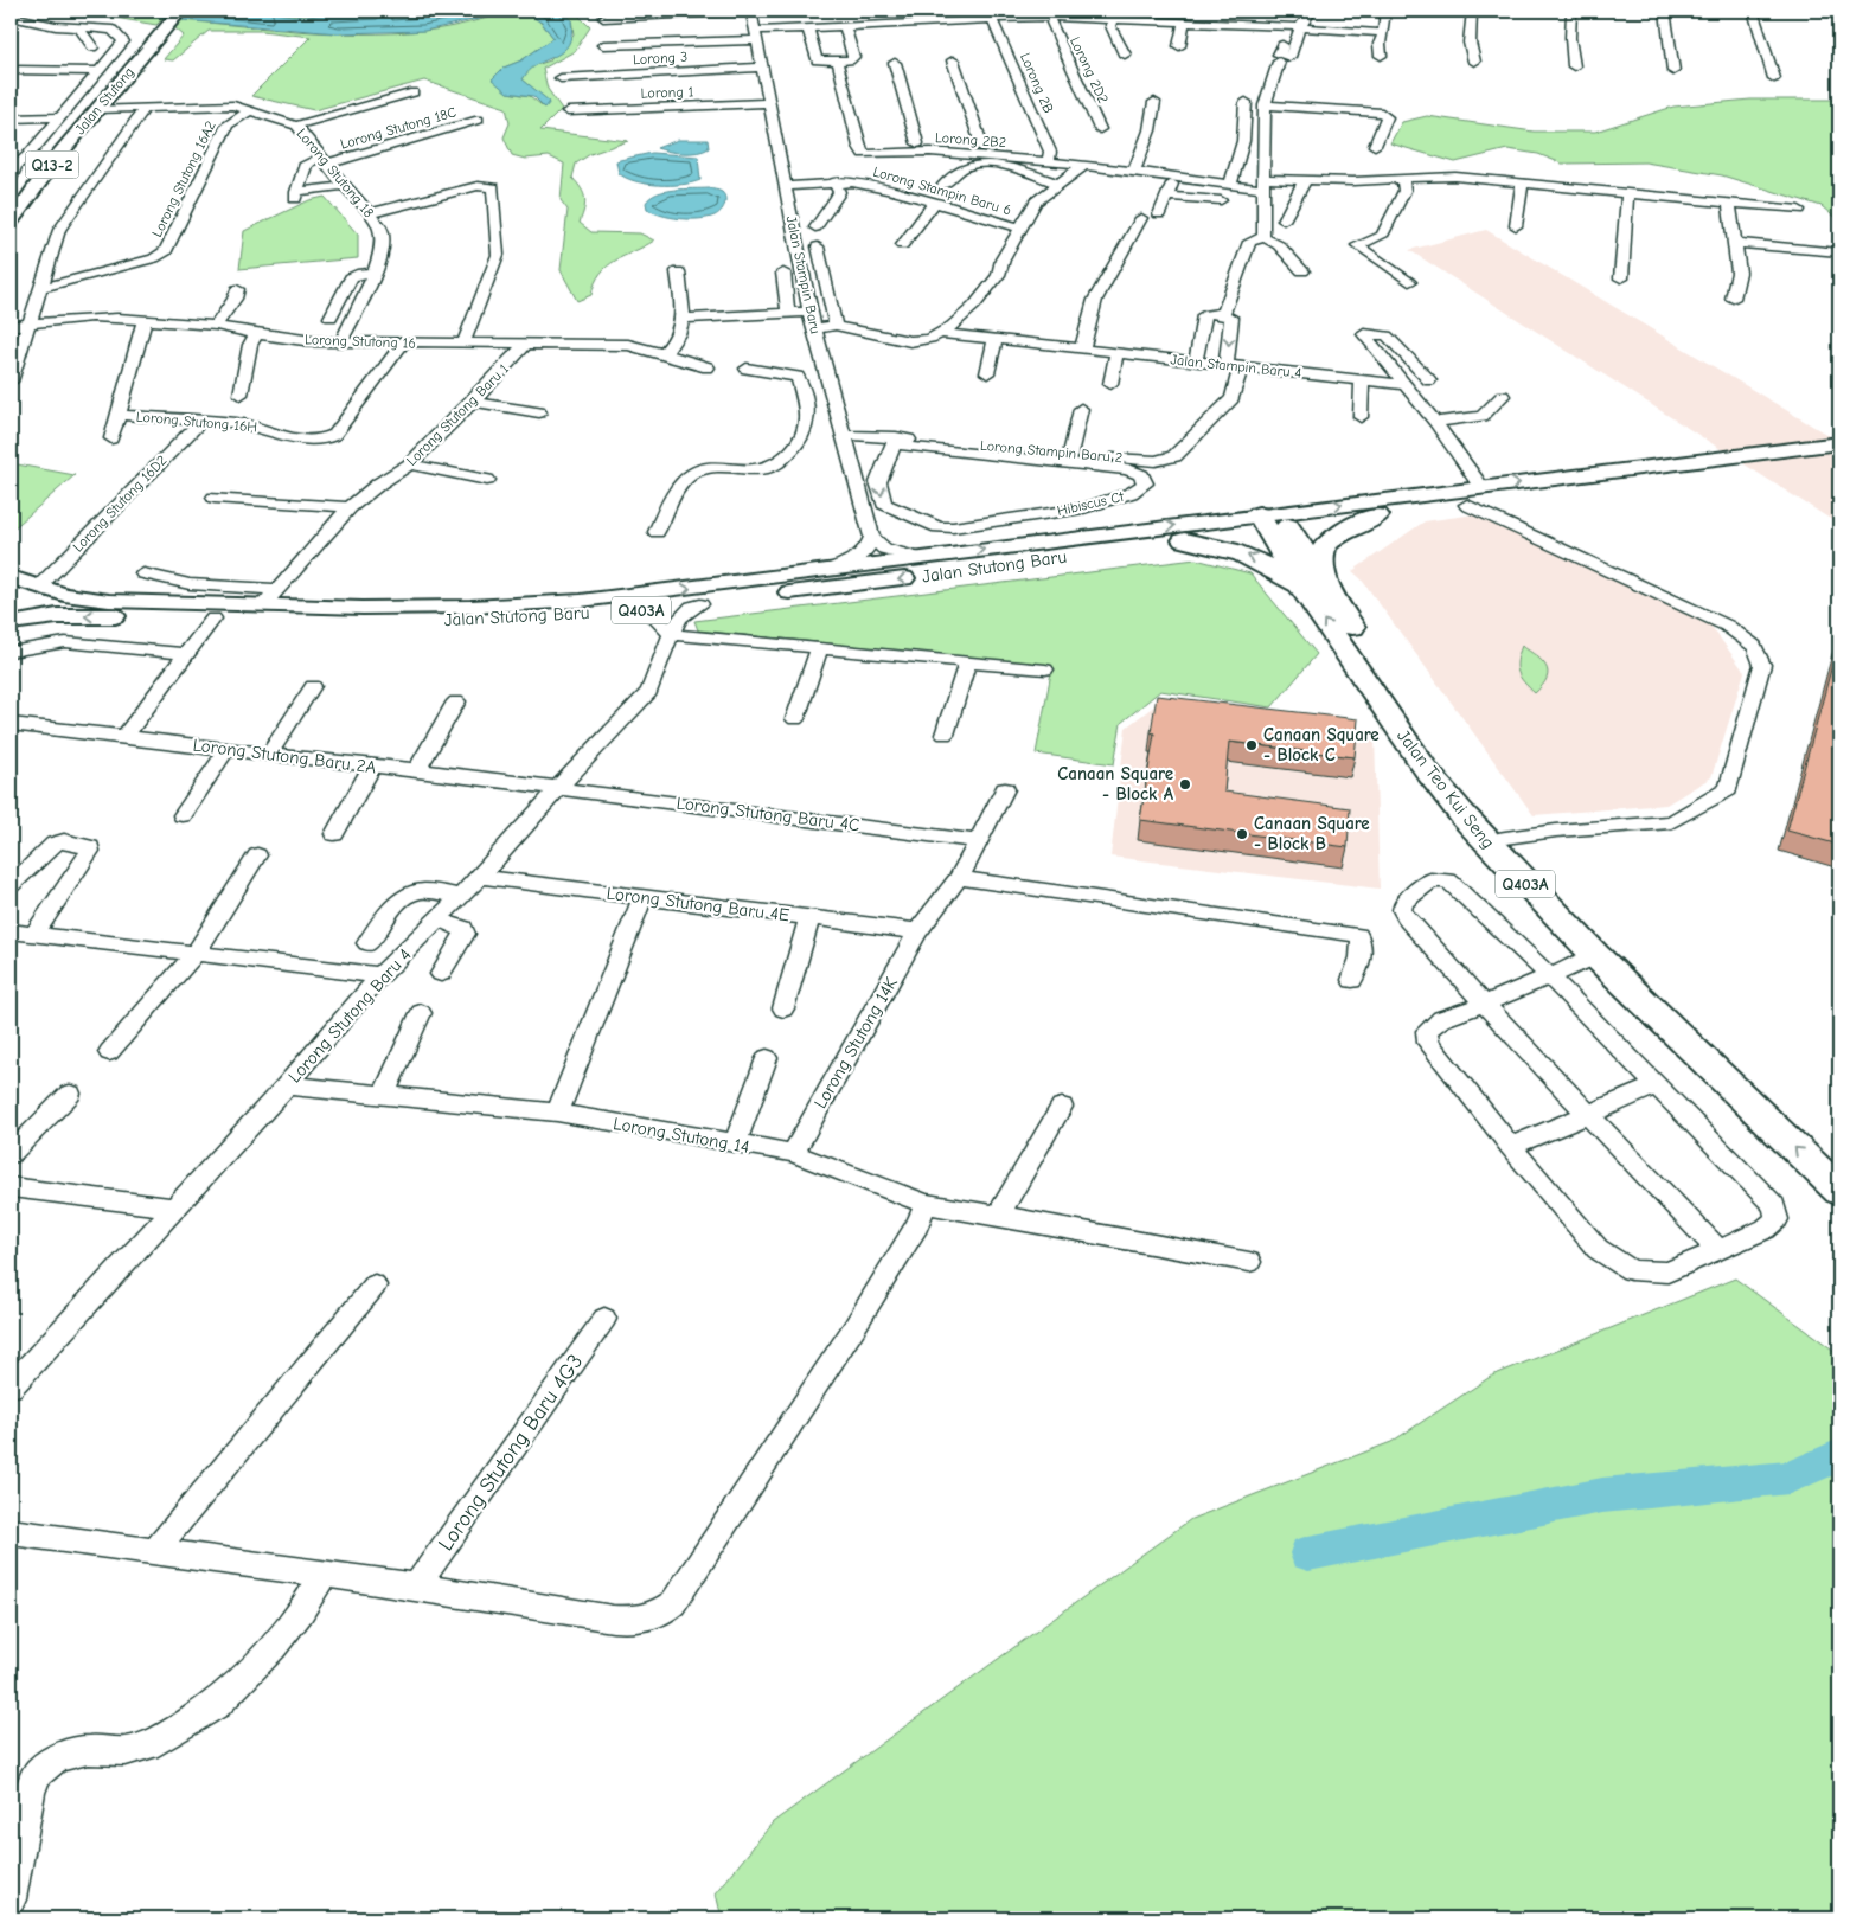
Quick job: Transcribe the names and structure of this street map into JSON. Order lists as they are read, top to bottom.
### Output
{
  "streets": {
    "highway": ["Q403A", "Jalan Teo Kui Seng"],
    "main road": ["Jalan Stutong", "Q13-2", "Jalan Stutong Baru"],
    "street": [
      "Lorong 3",
      "Lorong 2D2",
      "Lorong 2B",
      "Lorong 1",
      "Lorong Stutong 18C",
      "Lorong 2B2",
      "Lorong Stutong 18",
      "Lorong Stutong 16A2",
      "Lorong Stampin Baru 6",
      "Jalan Stampin Baru",
      "Lorong Stutong 16",
      "Jalan Stampin Baru 4",
      "Lorong Stutong Baru 1",
      "Lorong Stutong 16H",
      "Lorong Stampin Baru 2",
      "Lorong Stutong 16D2",
      "Hibiscus Ct",
      "Lorong Stutong Baru 2A",
      "Lorong Stutong Baru 4C",
      "Lorong Stutong Baru 4E",
      "Lorong Stutong Baru 4",
      "Lorong Stutong 14K",
      "Lorong Stutong 14",
      "Lorong Stutong Baru 4G3"
    ]
  },
  "crossings": [
    ["Lorong 3", "Jalan Stampin Baru"],
    ["Lorong 2B", "Lorong 2B2"],
    ["Lorong 1", "Jalan Stampin Baru"],
    ["Jalan Stutong", "Lorong Stutong 18"],
    ["Lorong Stutong 18C", "Lorong Stutong 18"],
    ["Lorong Stutong 18", "Lorong Stutong 16A2"],
    ["Lorong Stutong 18", "Lorong Stutong 16"],
    ["Lorong Stampin Baru 6", "Jalan Stampin Baru"],
    ["Jalan Stampin Baru", "Lorong Stampin Baru 2"],
    ["Lorong Stutong 16", "Lorong Stutong Baru 1"],
    ["Lorong Stutong 16", "Lorong Stutong 16H"],
    ["Jalan Stampin Baru 4", "Lorong Stampin Baru 2"],
    ["Lorong Stutong Baru 1", "Jalan Stutong Baru"],
    ["Lorong Stutong 16H", "Lorong Stutong 16D2"],
    ["Lorong Stampin Baru 2", "Hibiscus Ct"],
    ["Lorong Stutong 16D2", "Jalan Stutong Baru"],
    ["Jalan Stutong Baru", "Jalan Teo Kui Seng"],
    ["Jalan Stutong Baru", "Lorong Stutong Baru 4"],
    ["Lorong Stutong Baru 2A", "Lorong Stutong Baru 4C"],
    ["Lorong Stutong Baru 2A", "Lorong Stutong Baru 4"],
    ["Lorong Stutong Baru 4C", "Lorong Stutong Baru 4"],
    ["Lorong Stutong Baru 4C", "Lorong Stutong 14K"],
    ["Lorong Stutong Baru 4E", "Lorong Stutong Baru 4"],
    ["Lorong Stutong Baru 4E", "Lorong Stutong 14K"],
    ["Lorong Stutong Baru 4", "Lorong Stutong 14"],
    ["Lorong Stutong 14K", "Lorong Stutong 14"]
  ],
  "places": ["Canaan Square - Block C", "Canaan Square - Block A", "Canaan Square - Block B"]
}
